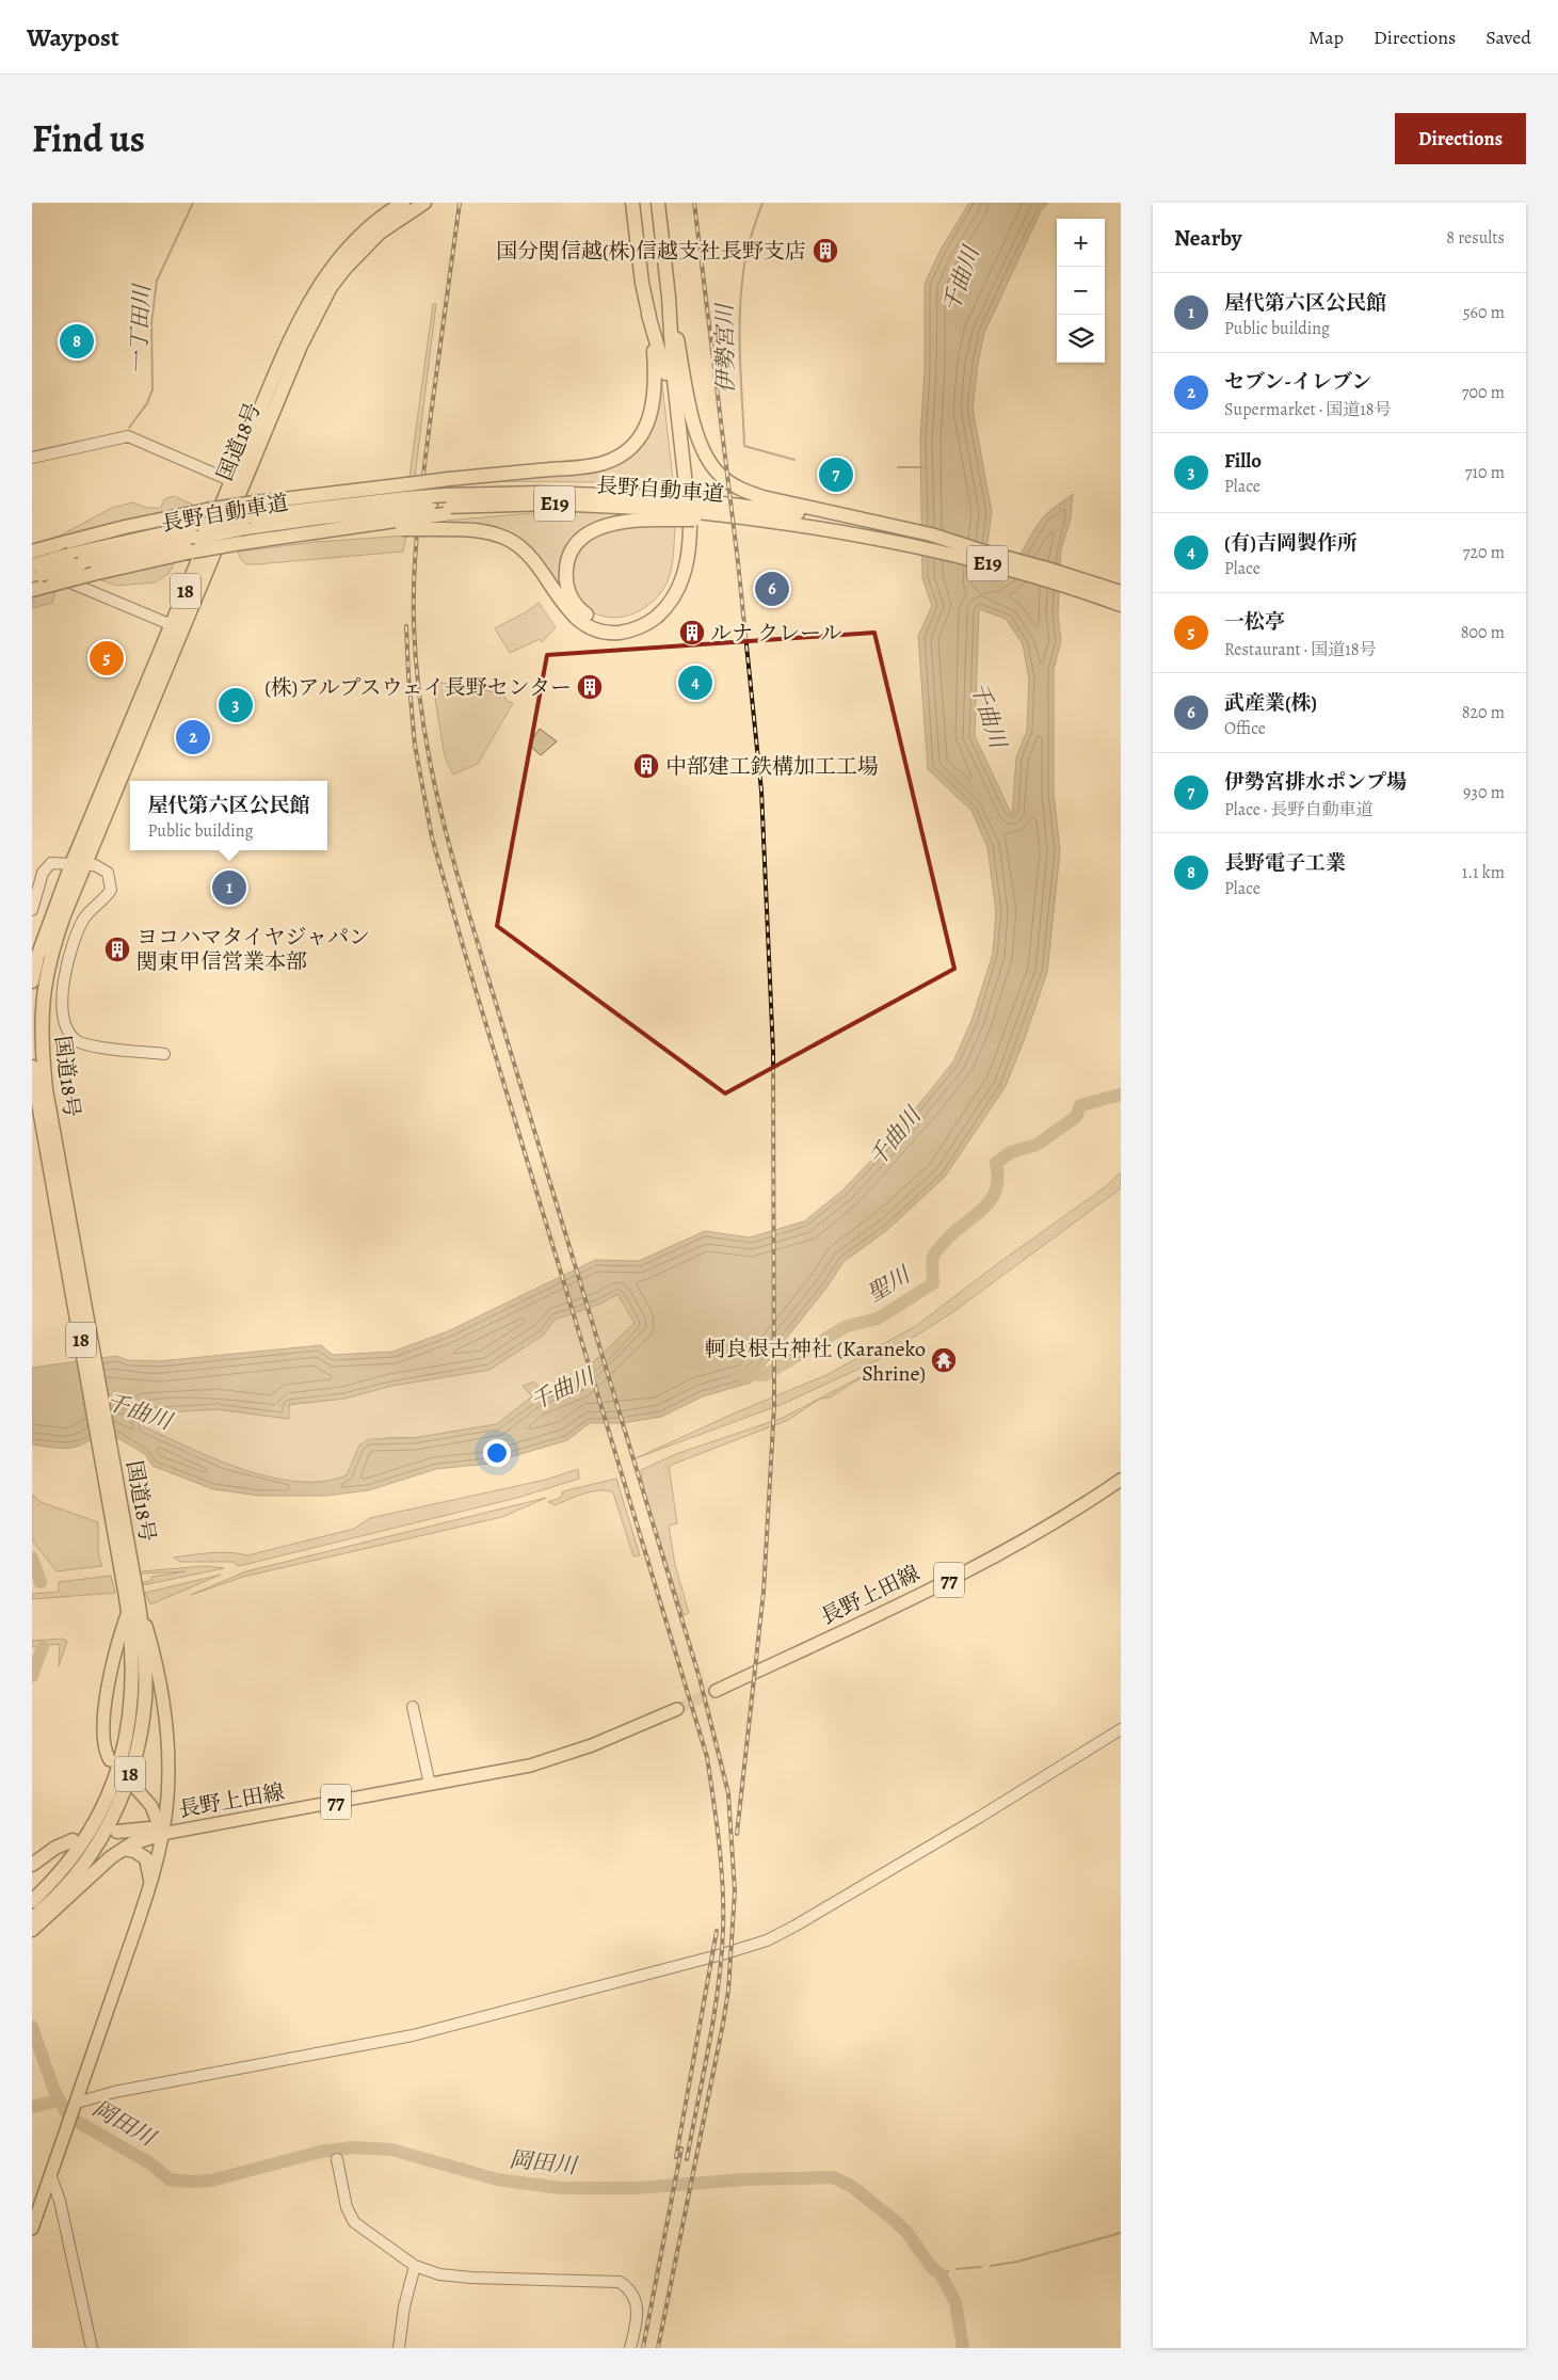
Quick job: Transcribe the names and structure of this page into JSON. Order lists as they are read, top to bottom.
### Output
{
  "streets": {
    "highway": [
      "国道18号",
      "長野自動車道",
      "E19",
      "18"
    ],
    "main road": ["77", "長野上田線"]
  },
  "crossings": [
    ["長野自動車道", "E19"]
  ],
  "water": [
    "千曲川",
    "一丁田川",
    "伊勢宮川",
    "聖川",
    "岡田川"
  ],
  "places": {
    "building": [
      "国分関信越(株)信越支社長野支店",
      "ルナ クレール",
      "(株)アルプスウェイ長野センター",
      "中部建工鉄構加工工場",
      "ヨコハマタイヤジャパン 関東甲信営業本部"
    ],
    "temple": ["軻良根古神社 (Karaneko Shrine)"]
  },
  "page": {
    "header": "Waypost",
    "nav": ["Map", "Directions", "Saved"],
    "title": "Find us",
    "buttons": "Directions",
    "heading": ["Nearby", "8 results"],
    "map_buttons": ["+", "−"],
    "list": [
      {
        "mark": "1",
        "name": "屋代第六区公民館",
        "note": "Public building",
        "value": "560 m"
      },
      {
        "mark": "2",
        "name": "セブン-イレブン",
        "note": "Supermarket · 国道18号",
        "value": "700 m"
      },
      {
        "mark": "3",
        "name": "Fillo",
        "note": "Place",
        "value": "710 m"
      },
      {
        "mark": "4",
        "name": "(有)吉岡製作所",
        "note": "Place",
        "value": "720 m"
      },
      {
        "mark": "5",
        "name": "一松亭",
        "note": "Restaurant · 国道18号",
        "value": "800 m"
      },
      {
        "mark": "6",
        "name": "武産業(株)",
        "note": "Office",
        "value": "820 m"
      },
      {
        "mark": "7",
        "name": "伊勢宮排水ポンプ場",
        "note": "Place · 長野自動車道",
        "value": "930 m"
      },
      {
        "mark": "8",
        "name": "長野電子工業",
        "note": "Place",
        "value": "1.1 km"
      }
    ],
    "pins": [
      "8",
      "7",
      "6",
      "5",
      "4",
      "3",
      "2",
      "1"
    ],
    "popup": ["屋代第六区公民館", "Public building"]
  }
}
